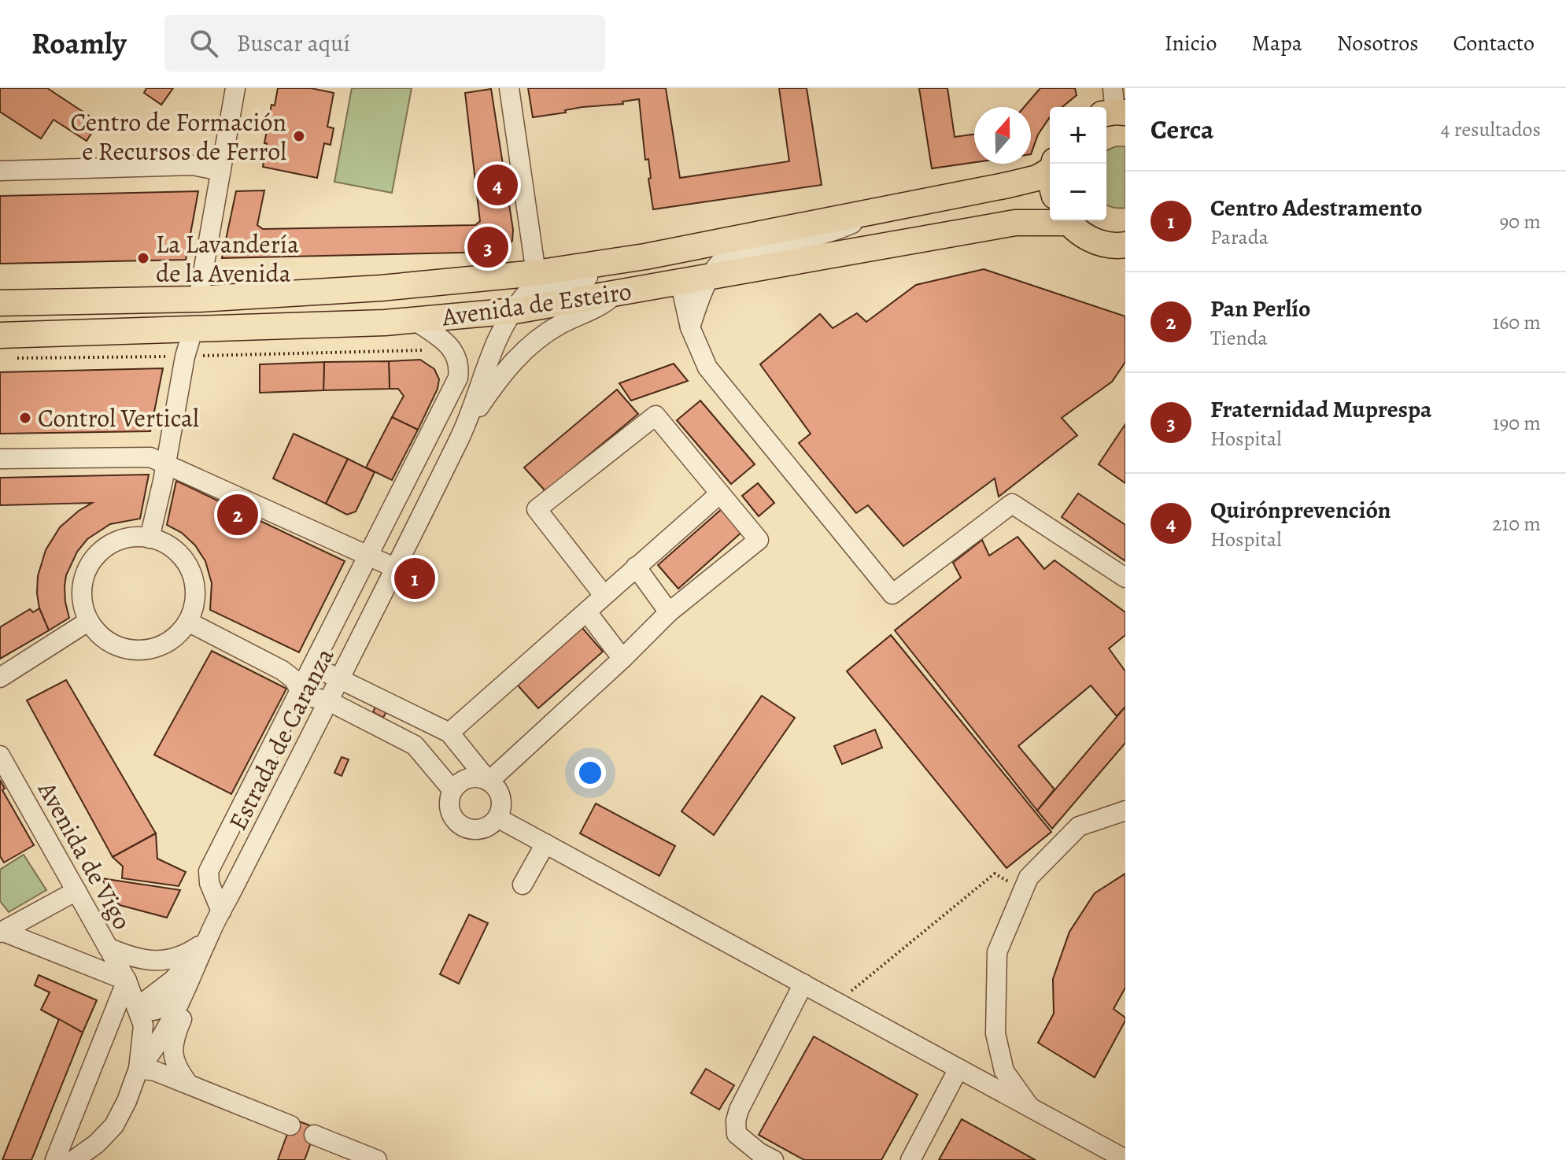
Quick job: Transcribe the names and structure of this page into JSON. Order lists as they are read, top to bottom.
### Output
{
  "streets": {
    "main road": ["Avenida de Esteiro"],
    "street": ["Estrada de Caranza", "Avenida de Vigo"]
  },
  "crossings": [
    ["Estrada de Caranza", "Avenida de Vigo"]
  ],
  "places": ["Centro de Formación e Recursos de Ferrol", "La Lavandería de la Avenida", "Control Vertical"],
  "north": "top",
  "page": {
    "header": "Roamly",
    "search": "Buscar aquí",
    "nav": [
      "Inicio",
      "Mapa",
      "Nosotros",
      "Contacto"
    ],
    "heading": ["Cerca", "4 resultados"],
    "map_buttons": ["+", "−"],
    "pins": [
      "4",
      "3",
      "2",
      "1"
    ],
    "list": [
      {
        "mark": "1",
        "name": "Centro Adestramento",
        "note": "Parada",
        "value": "90 m"
      },
      {
        "mark": "2",
        "name": "Pan Perlío",
        "note": "Tienda",
        "value": "160 m"
      },
      {
        "mark": "3",
        "name": "Fraternidad Muprespa",
        "note": "Hospital",
        "value": "190 m"
      },
      {
        "mark": "4",
        "name": "Quirónprevención",
        "note": "Hospital",
        "value": "210 m"
      }
    ]
  }
}
